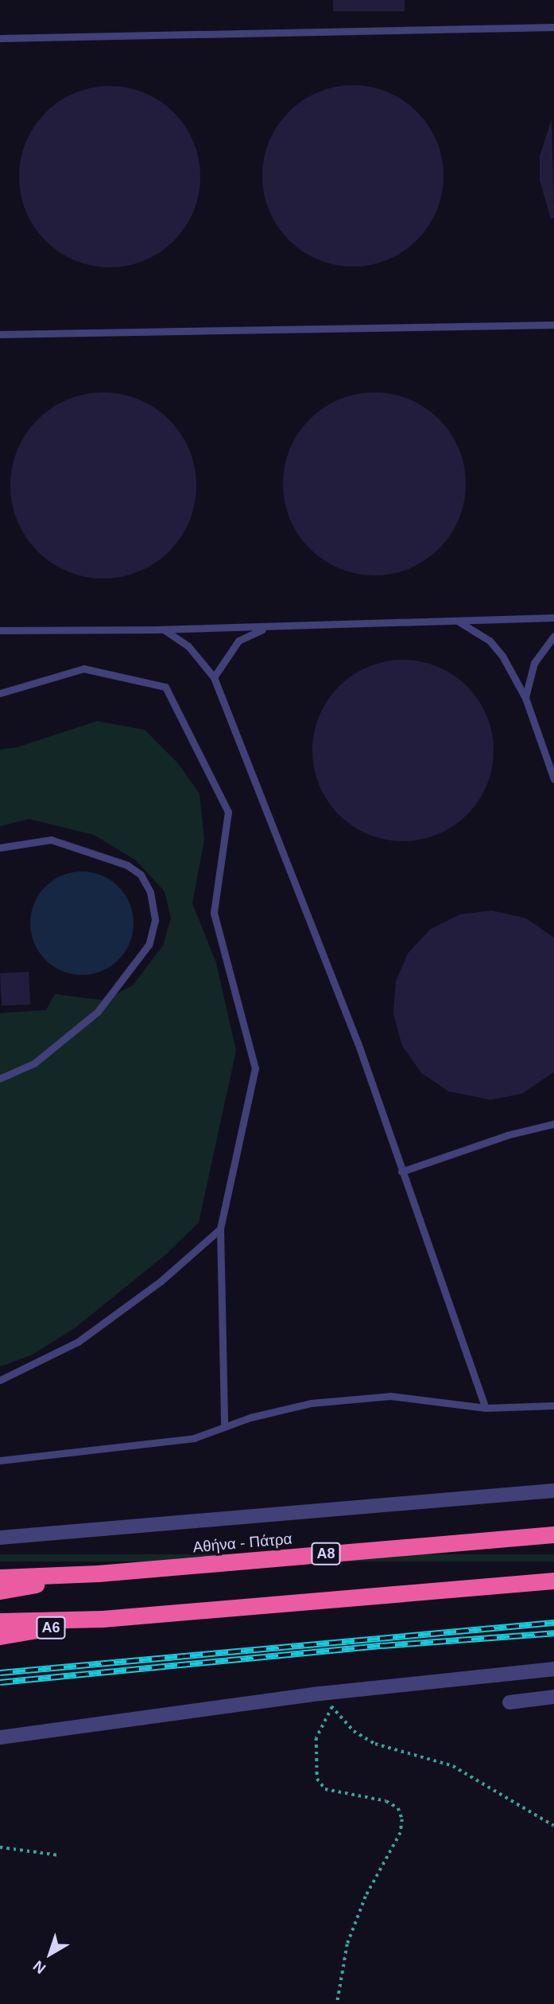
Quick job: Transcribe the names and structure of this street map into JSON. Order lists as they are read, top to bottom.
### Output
{
  "streets": {
    "highway": ["Αθήνα - Πάτρα", "Α8", "Α6"]
  },
  "north": "bottom left"
}
